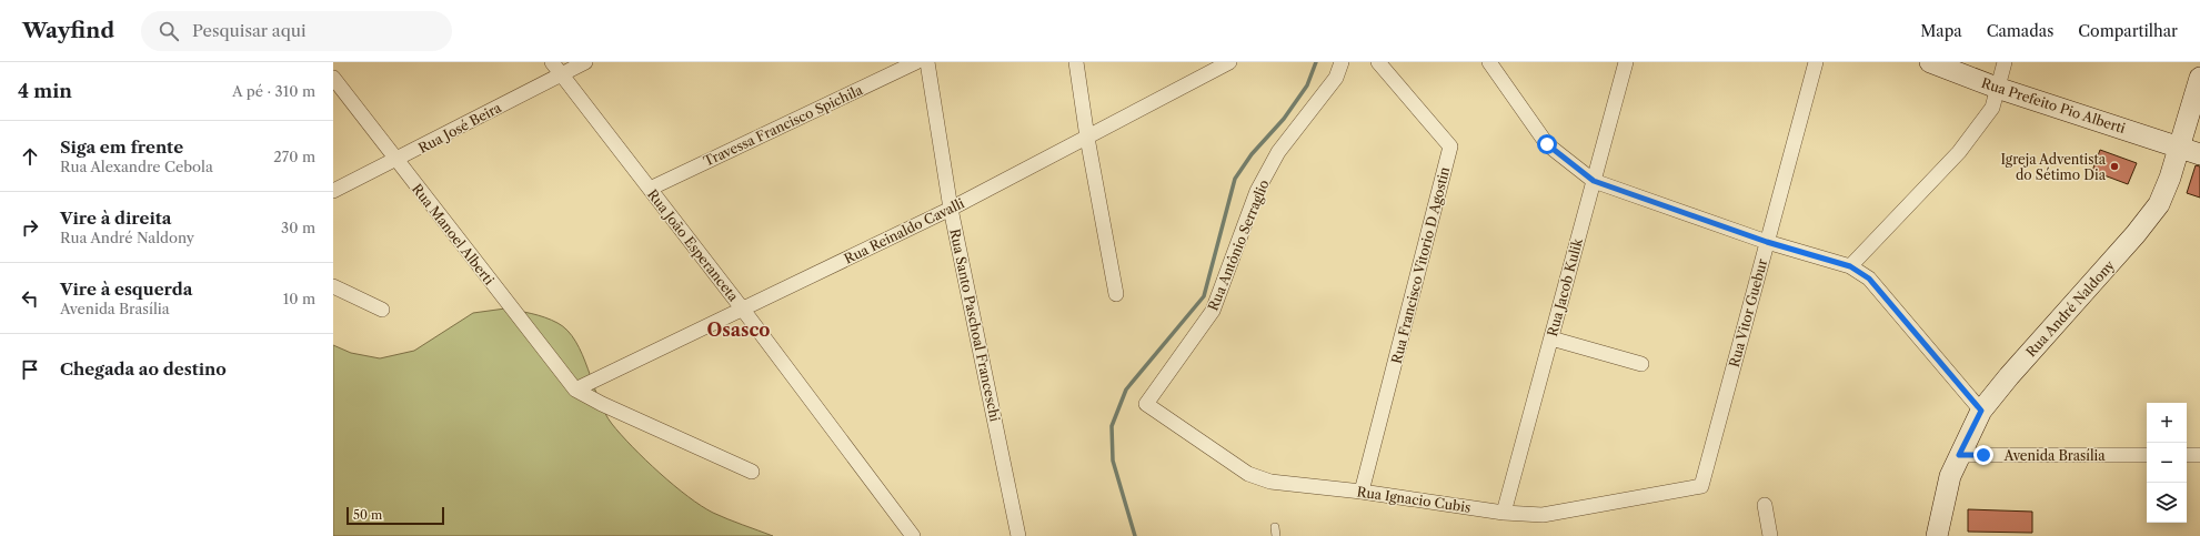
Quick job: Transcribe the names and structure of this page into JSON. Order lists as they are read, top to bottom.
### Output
{
  "streets": {
    "main road": ["Rua Prefeito Pio Alberti", "Rua André Naldony"],
    "street": [
      "Travessa Francisco Spichila",
      "Rua José Beira",
      "Rua Reinaldo Cavalli",
      "Rua Manoel Alberti",
      "Rua João Esperanceta",
      "Rua Antônio Serraglio",
      "Rua Francisco Vitorio D Agostin",
      "Rua Jacob Kulik",
      "Rua Vitor Guebur",
      "Rua Santo Paschoal Franceschi",
      "Avenida Brasília",
      "Rua Ignacio Cubis"
    ]
  },
  "crossings": [
    ["Rua Prefeito Pio Alberti", "Rua André Naldony"],
    ["Travessa Francisco Spichila", "Rua João Esperanceta"],
    ["Rua José Beira", "Rua Manoel Alberti"],
    ["Rua José Beira", "Rua João Esperanceta"],
    ["Rua Reinaldo Cavalli", "Rua Manoel Alberti"],
    ["Rua Reinaldo Cavalli", "Rua João Esperanceta"],
    ["Rua Reinaldo Cavalli", "Rua Santo Paschoal Franceschi"],
    ["Rua Antônio Serraglio", "Rua Ignacio Cubis"],
    ["Rua Francisco Vitorio D Agostin", "Rua Ignacio Cubis"],
    ["Rua Jacob Kulik", "Rua Ignacio Cubis"],
    ["Rua André Naldony", "Avenida Brasília"],
    ["Rua Vitor Guebur", "Rua Ignacio Cubis"]
  ],
  "districts": ["Osasco"],
  "places": ["Igreja Adventista do Sétimo Dia"],
  "scale_bar": "50 m",
  "page": {
    "header": "Wayfind",
    "search": "Pesquisar aqui",
    "nav": ["Mapa", "Camadas", "Compartilhar"],
    "heading": ["4 min", "A pé · 310 m"],
    "list": [
      ["Siga em frente", "Rua Alexandre Cebola", "270 m"],
      ["Vire à direita", "Rua André Naldony", "30 m"],
      ["Vire à esquerda", "Avenida Brasília", "10 m"],
      "Chegada ao destino"
    ],
    "map_buttons": ["+", "−"],
    "scale": "50 m"
  }
}
